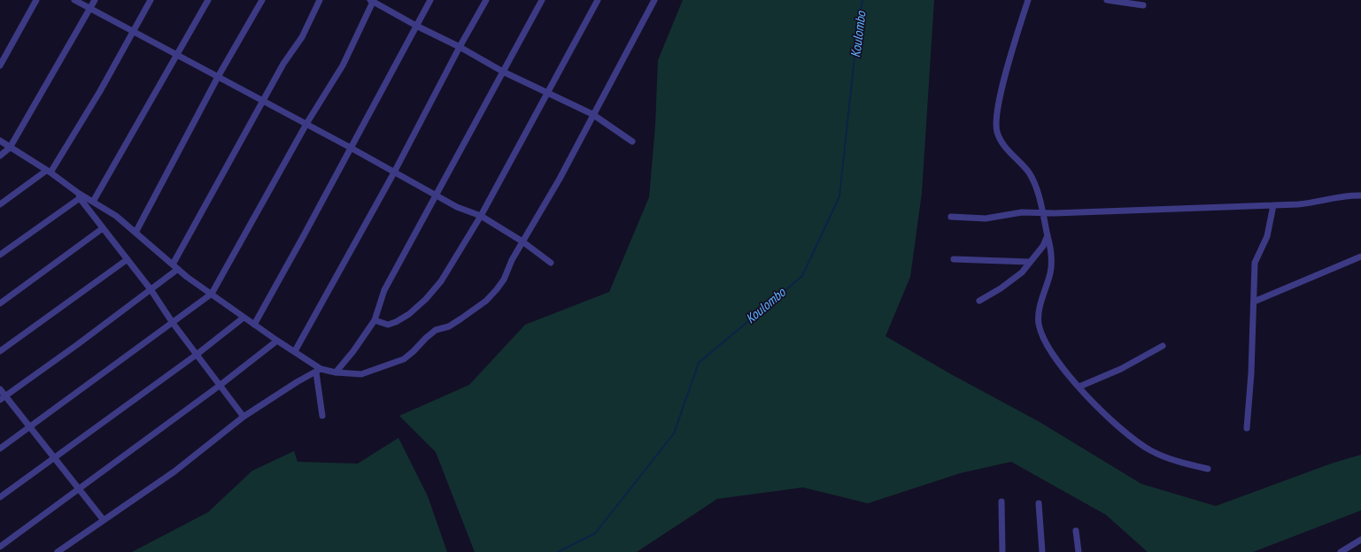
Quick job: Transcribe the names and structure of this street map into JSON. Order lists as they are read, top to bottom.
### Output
{
  "water": ["Koulombo"]
}
